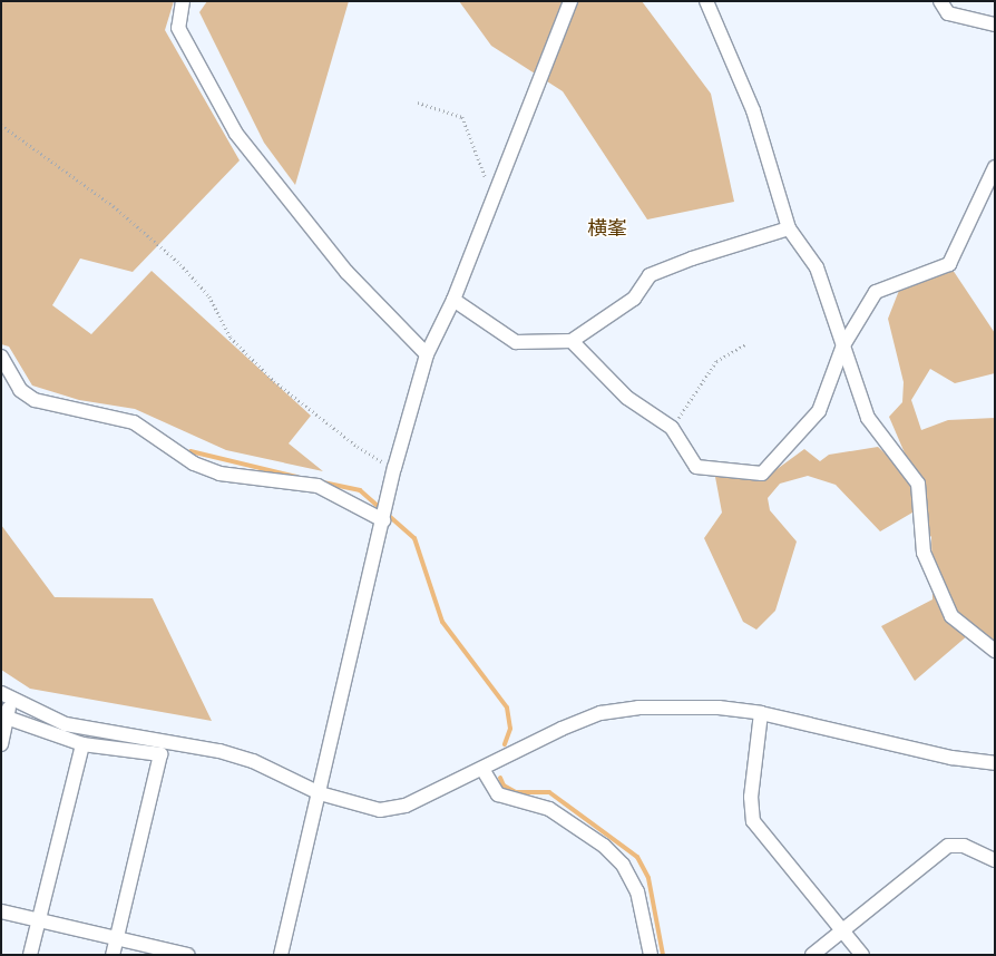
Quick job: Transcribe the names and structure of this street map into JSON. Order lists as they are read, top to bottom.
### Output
{
  "districts": ["横峯"]
}
